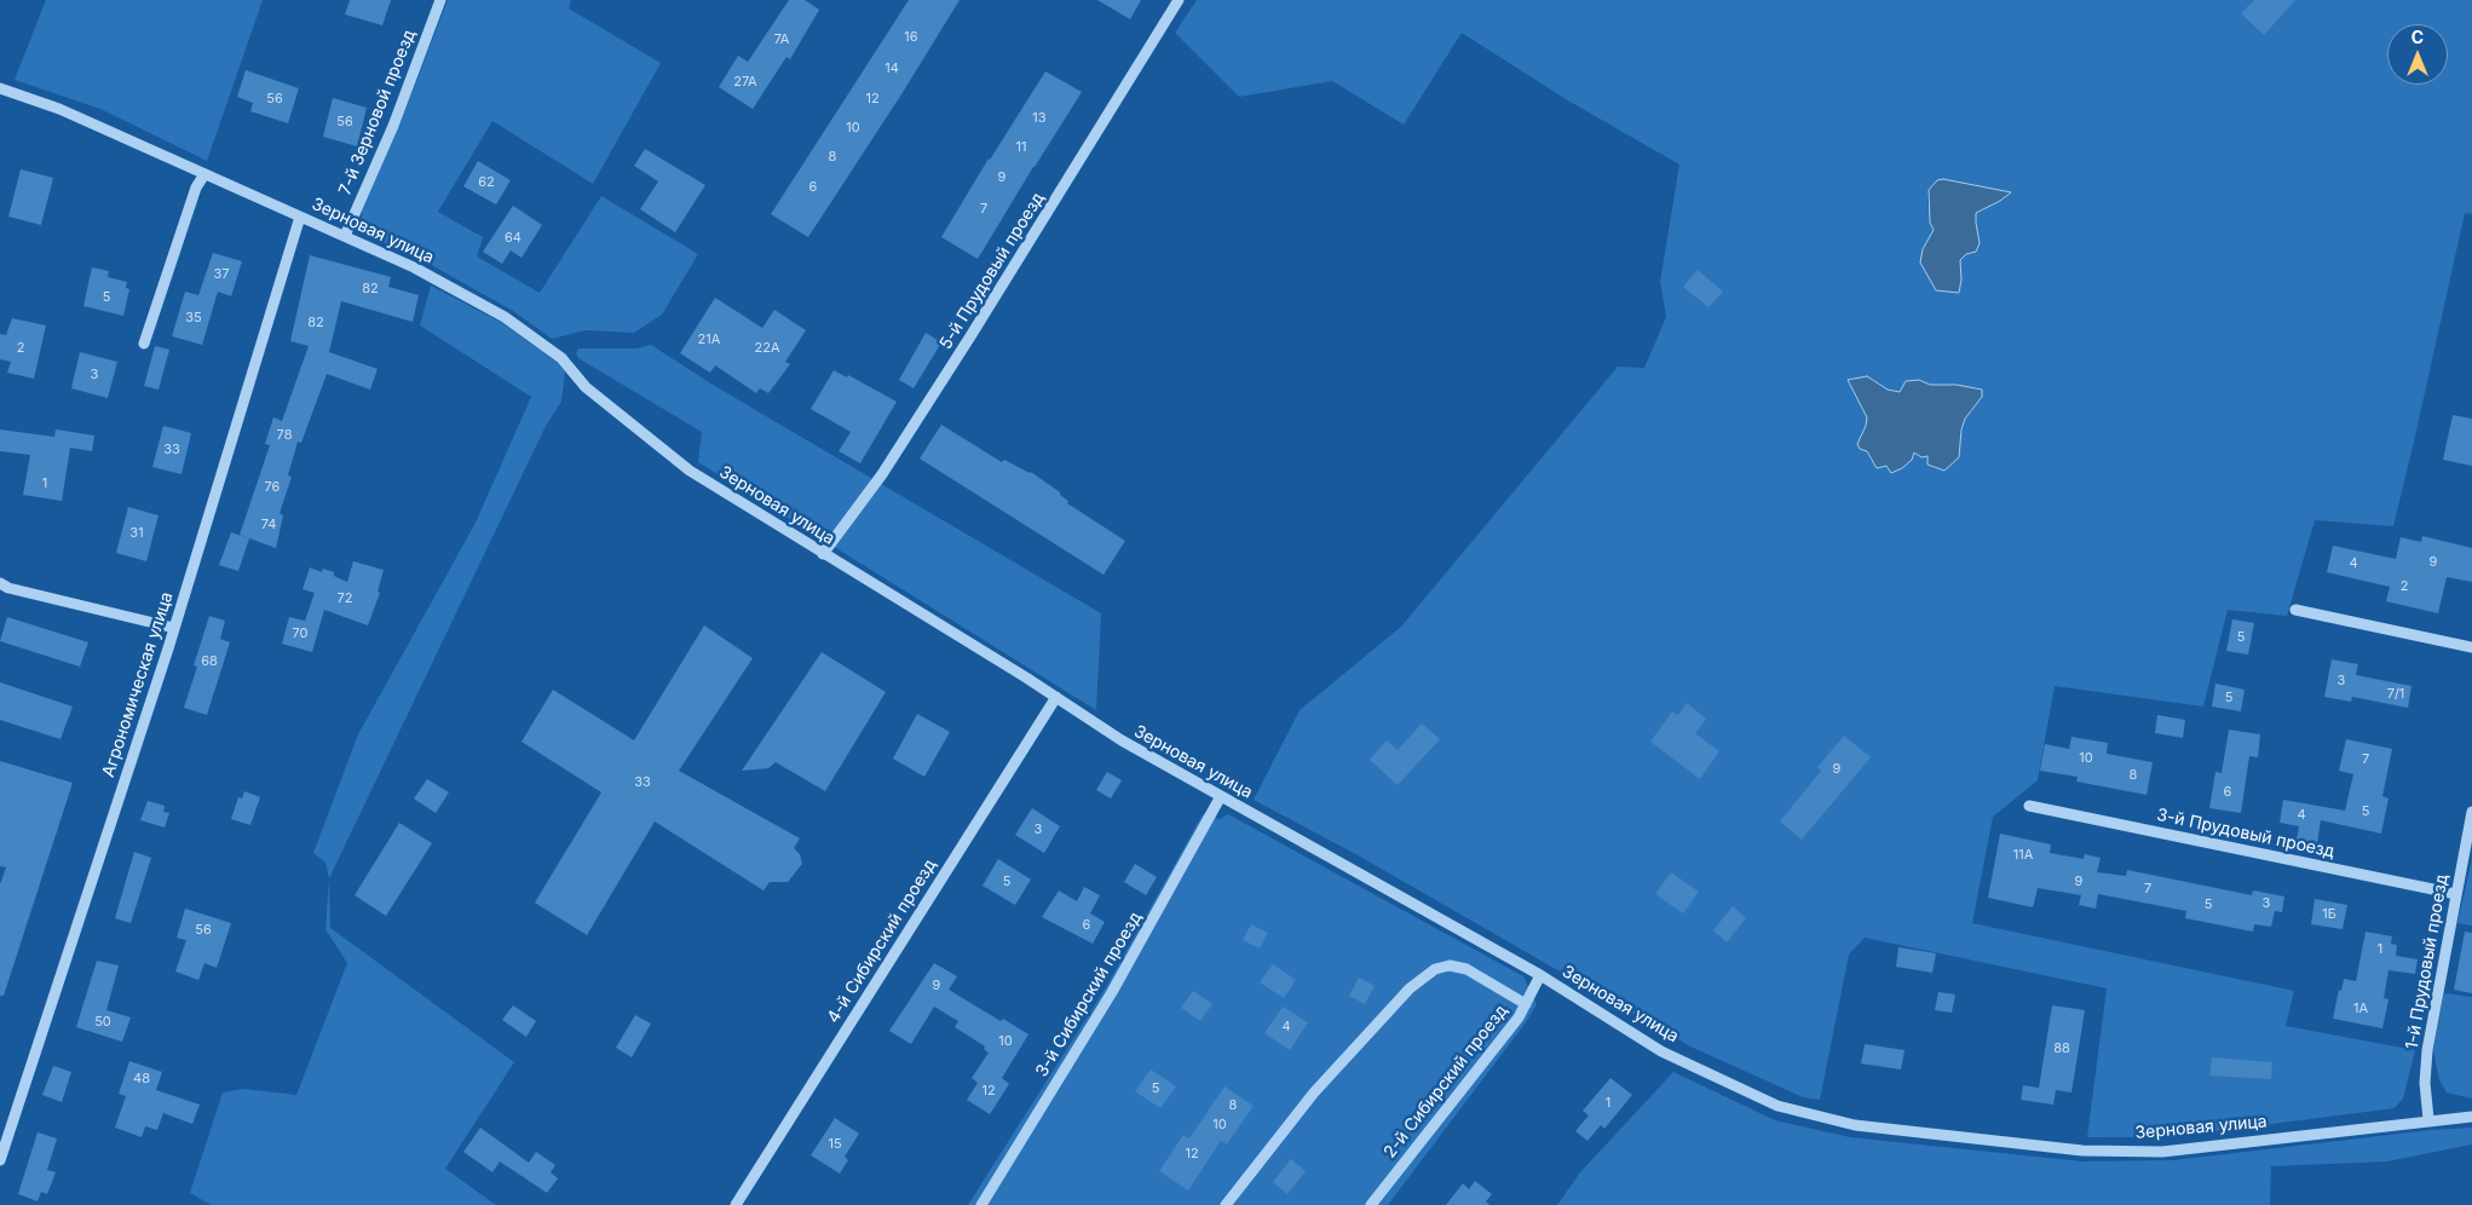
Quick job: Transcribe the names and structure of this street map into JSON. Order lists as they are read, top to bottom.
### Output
{
  "streets": {
    "street": [
      "7-й Зерновой проезд",
      "Зерновая улица",
      "5-й Прудовый проезд",
      "Агрономическая улица",
      "3-й Прудовый проезд",
      "4-й Сибирский проезд",
      "1-й Прудовый проезд",
      "3-й Сибирский проезд",
      "2-й Сибирский проезд"
    ]
  },
  "crossings": [
    ["7-й Зерновой проезд", "Зерновая улица"],
    ["Зерновая улица", "5-й Прудовый проезд"],
    ["Зерновая улица", "Агрономическая улица"],
    ["Зерновая улица", "4-й Сибирский проезд"],
    ["Зерновая улица", "1-й Прудовый проезд"],
    ["Зерновая улица", "3-й Сибирский проезд"],
    ["Зерновая улица", "2-й Сибирский проезд"],
    ["3-й Прудовый проезд", "1-й Прудовый проезд"]
  ],
  "house_numbers": [
    "16",
    "7А",
    "14",
    "27А",
    "56",
    "12",
    "13",
    "56",
    "10",
    "11",
    "8",
    "9",
    "62",
    "6",
    "7",
    "64",
    "37",
    "82",
    "5",
    "35",
    "82",
    "21А",
    "2",
    "22А",
    "3",
    "78",
    "33",
    "1",
    "76",
    "74",
    "31",
    "9",
    "4",
    "2",
    "72",
    "70",
    "5",
    "68",
    "3",
    "7/1",
    "5",
    "10",
    "7",
    "9",
    "8",
    "33",
    "6",
    "5",
    "4",
    "3",
    "11А",
    "5",
    "9",
    "7",
    "3",
    "5",
    "1Б",
    "6",
    "56",
    "1",
    "9",
    "1А",
    "50",
    "4",
    "10",
    "88",
    "48",
    "5",
    "12",
    "1",
    "8",
    "10",
    "15",
    "12"
  ],
  "north": "top"
}
